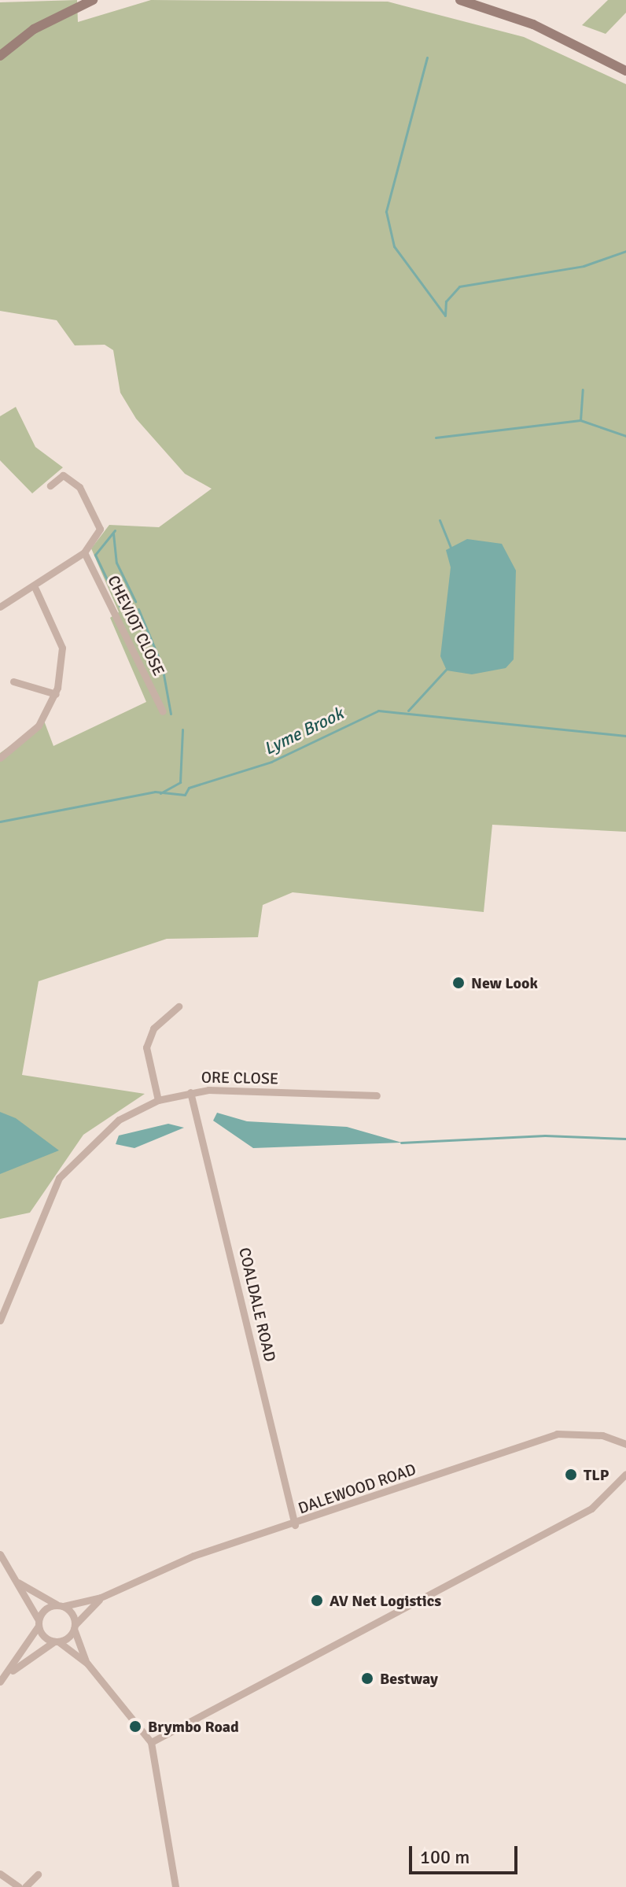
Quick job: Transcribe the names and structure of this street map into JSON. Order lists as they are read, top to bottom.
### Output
{
  "streets": {
    "street": [
      "CHEVIOT CLOSE",
      "ORE CLOSE",
      "COALDALE ROAD",
      "DALEWOOD ROAD"
    ]
  },
  "crossings": [
    ["ORE CLOSE", "COALDALE ROAD"],
    ["COALDALE ROAD", "DALEWOOD ROAD"]
  ],
  "water": ["Lyme Brook"],
  "places": [
    "New Look",
    "TLP",
    "AV Net Logistics",
    "Bestway",
    "Brymbo Road"
  ],
  "scale_bar": "100 m"
}
